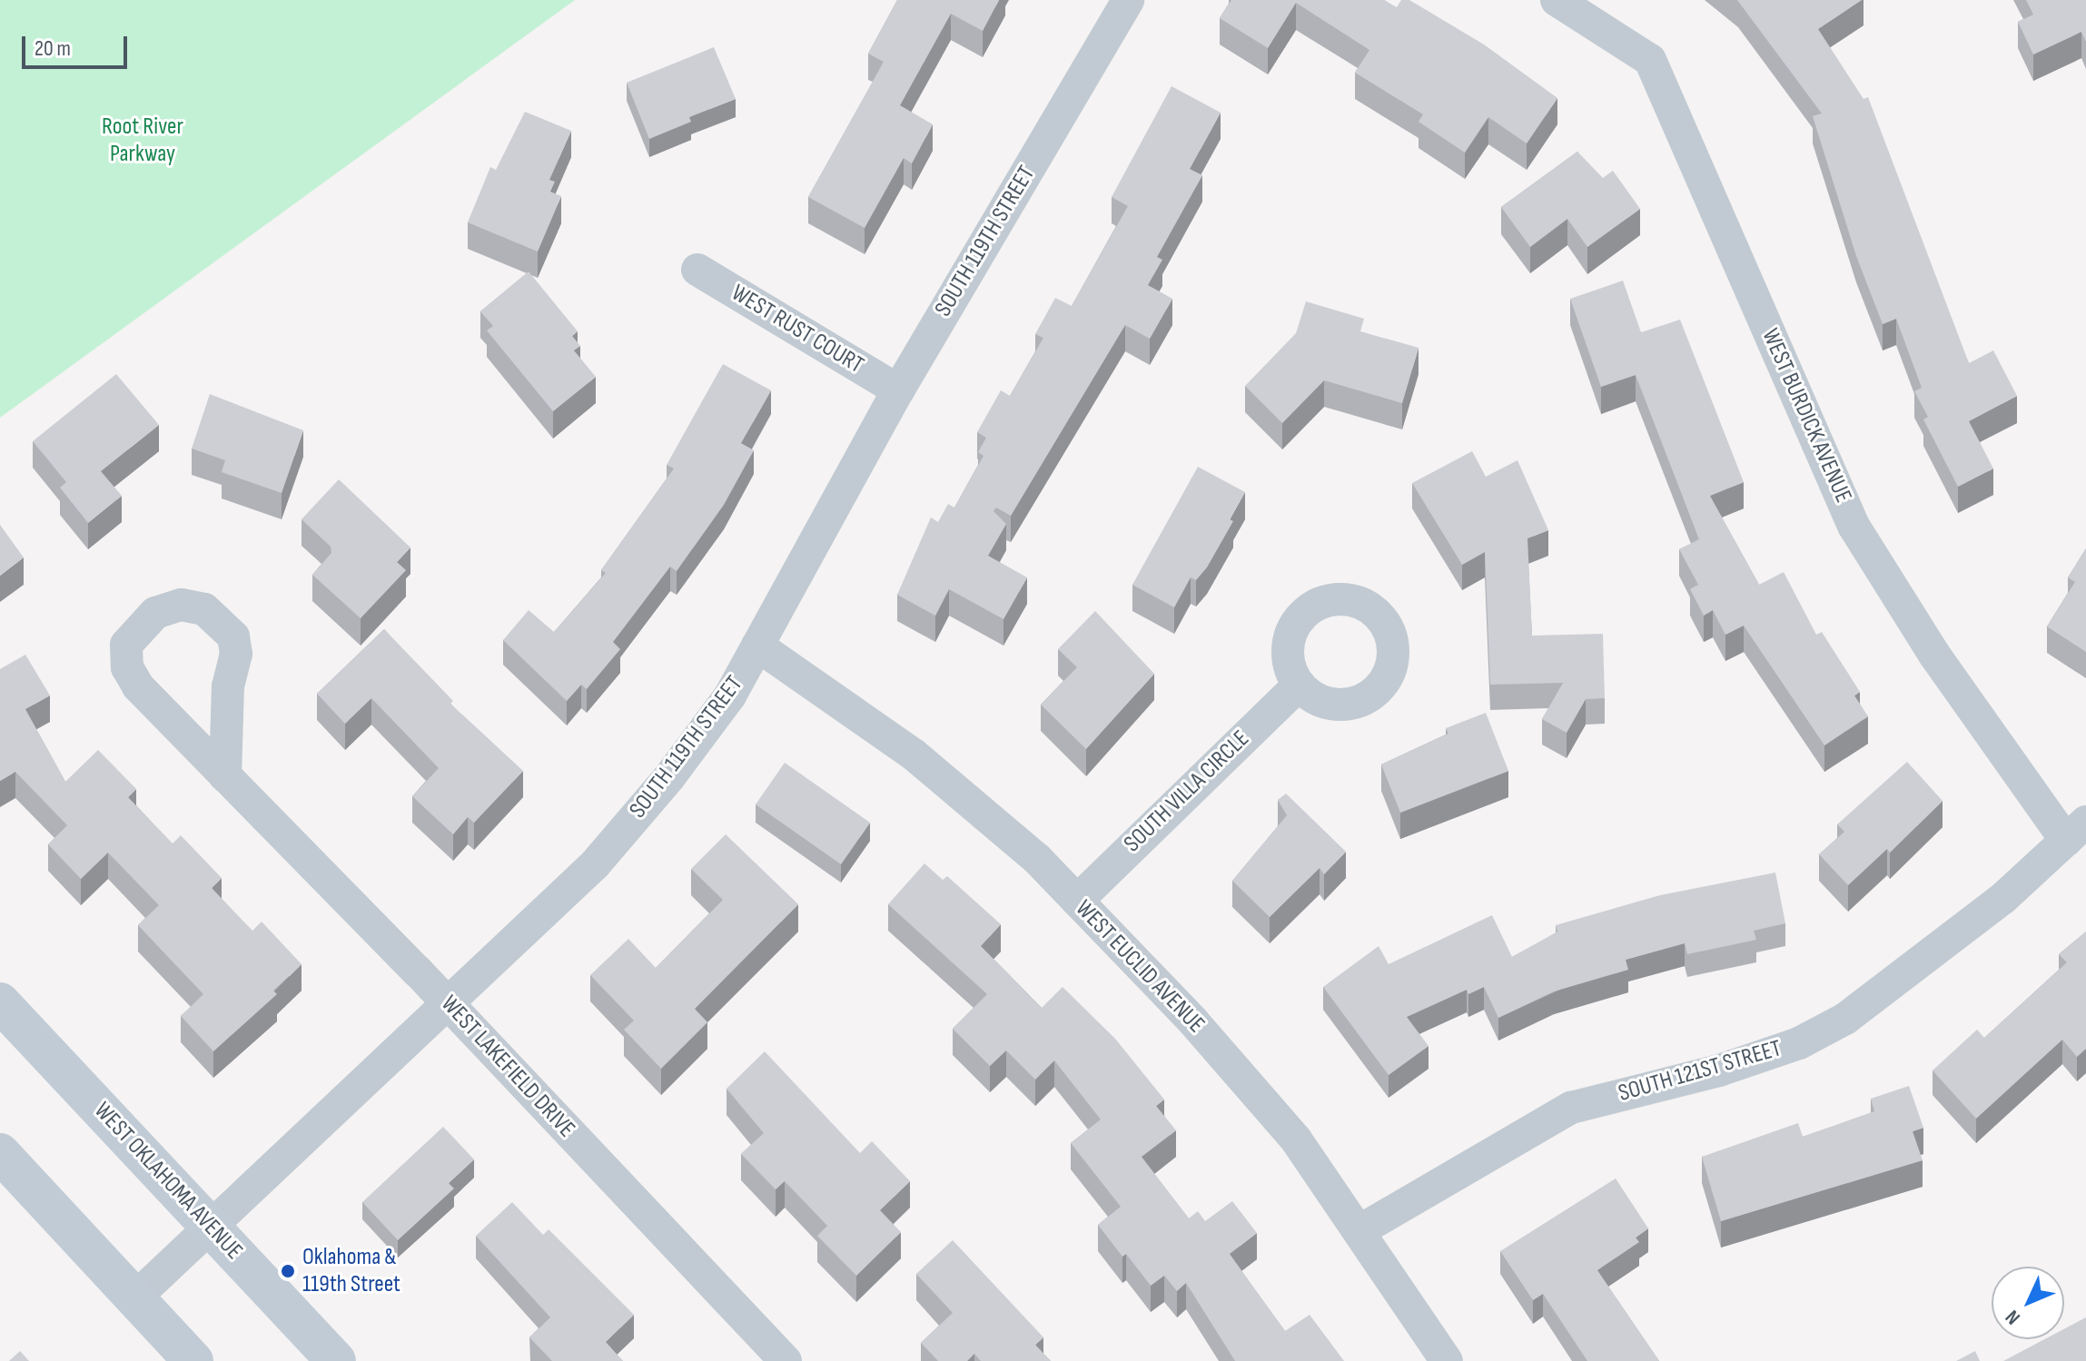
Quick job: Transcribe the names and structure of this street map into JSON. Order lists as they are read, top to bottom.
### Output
{
  "streets": {
    "main road": ["WEST OKLAHOMA AVENUE"],
    "street": [
      "SOUTH 119TH STREET",
      "WEST RUST COURT",
      "WEST BURDICK AVENUE",
      "SOUTH VILLA CIRCLE",
      "WEST EUCLID AVENUE",
      "WEST LAKEFIELD DRIVE",
      "SOUTH 121ST STREET"
    ]
  },
  "crossings": [
    ["SOUTH 119TH STREET", "WEST RUST COURT"],
    ["SOUTH 119TH STREET", "WEST EUCLID AVENUE"],
    ["SOUTH 119TH STREET", "WEST LAKEFIELD DRIVE"],
    ["SOUTH 119TH STREET", "WEST OKLAHOMA AVENUE"],
    ["WEST BURDICK AVENUE", "SOUTH 121ST STREET"],
    ["SOUTH VILLA CIRCLE", "WEST EUCLID AVENUE"],
    ["WEST EUCLID AVENUE", "SOUTH 121ST STREET"]
  ],
  "parks": ["Root River Parkway"],
  "places": ["Oklahoma & 119th Street"],
  "scale_bar": "20 m",
  "north": "bottom left"
}
